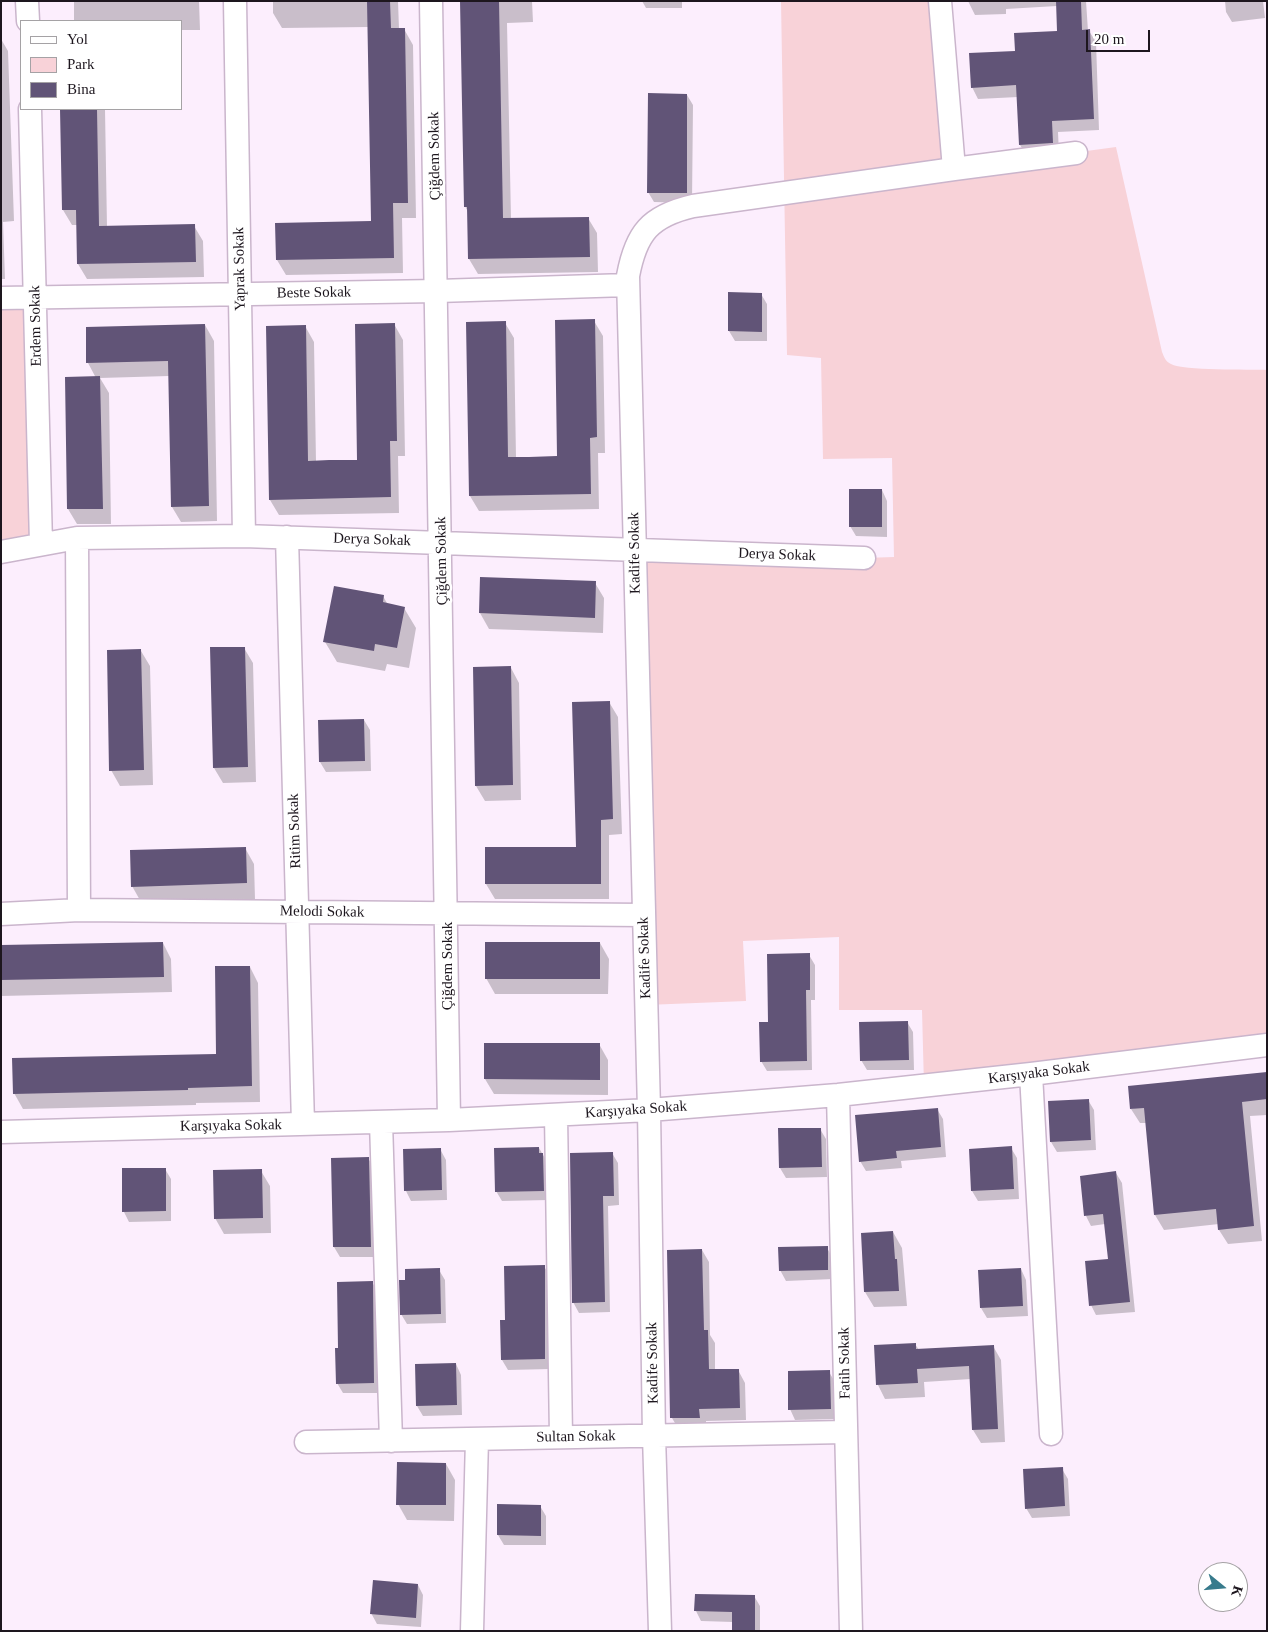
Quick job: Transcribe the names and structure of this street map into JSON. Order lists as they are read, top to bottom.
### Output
{
  "streets": {
    "street": [
      "Çiğdem Sokak",
      "Yaprak Sokak",
      "Beste Sokak",
      "Erdem Sokak",
      "Derya Sokak",
      "Kadife Sokak",
      "Ritim Sokak",
      "Melodi Sokak",
      "Karşıyaka Sokak",
      "Fatih Sokak",
      "Sultan Sokak"
    ]
  },
  "crossings": [
    ["Çiğdem Sokak", "Beste Sokak"],
    ["Çiğdem Sokak", "Derya Sokak"],
    ["Çiğdem Sokak", "Melodi Sokak"],
    ["Çiğdem Sokak", "Karşıyaka Sokak"],
    ["Yaprak Sokak", "Beste Sokak"],
    ["Yaprak Sokak", "Derya Sokak"],
    ["Beste Sokak", "Erdem Sokak"],
    ["Beste Sokak", "Kadife Sokak"],
    ["Erdem Sokak", "Derya Sokak"],
    ["Derya Sokak", "Kadife Sokak"],
    ["Derya Sokak", "Ritim Sokak"],
    ["Kadife Sokak", "Melodi Sokak"],
    ["Kadife Sokak", "Karşıyaka Sokak"],
    ["Kadife Sokak", "Sultan Sokak"],
    ["Ritim Sokak", "Melodi Sokak"],
    ["Ritim Sokak", "Karşıyaka Sokak"],
    ["Karşıyaka Sokak", "Fatih Sokak"],
    ["Fatih Sokak", "Sultan Sokak"]
  ],
  "legend": ["Yol", "Park", "Bina"],
  "scale_bar": "20 m",
  "north": "right"
}
